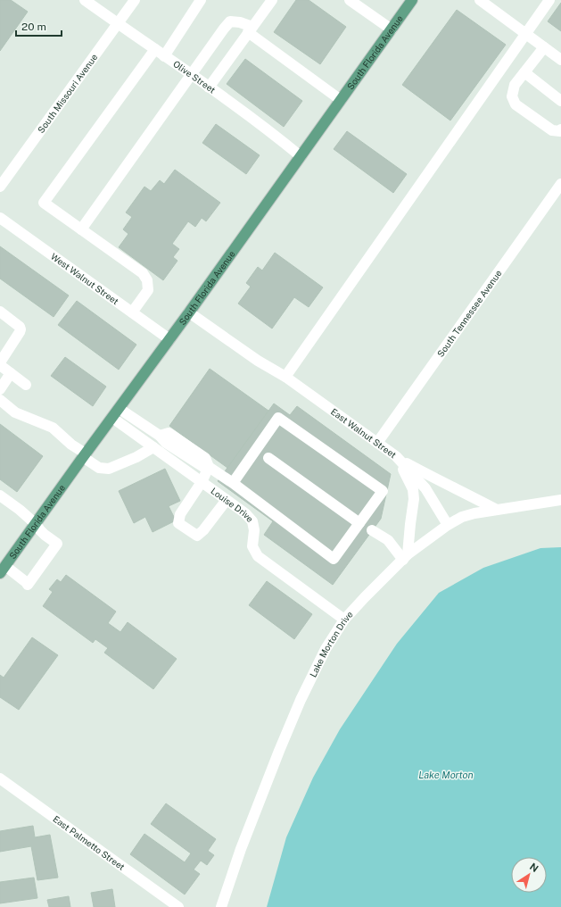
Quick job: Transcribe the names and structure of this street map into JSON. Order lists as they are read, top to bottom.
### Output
{
  "streets": {
    "main road": ["South Florida Avenue"],
    "street": [
      "Olive Street",
      "South Missouri Avenue",
      "West Walnut Street",
      "South Tennessee Avenue",
      "East Walnut Street",
      "Louise Drive",
      "Lake Morton Drive",
      "East Palmetto Street"
    ]
  },
  "crossings": [
    ["South Florida Avenue", "Olive Street"],
    ["South Florida Avenue", "West Walnut Street"],
    ["South Florida Avenue", "East Walnut Street"],
    ["South Florida Avenue", "Louise Drive"],
    ["Olive Street", "South Missouri Avenue"],
    ["South Tennessee Avenue", "East Walnut Street"],
    ["East Walnut Street", "Lake Morton Drive"],
    ["Louise Drive", "Lake Morton Drive"]
  ],
  "water": ["Lake Morton"],
  "scale_bar": "20 m",
  "north": "top right"
}
